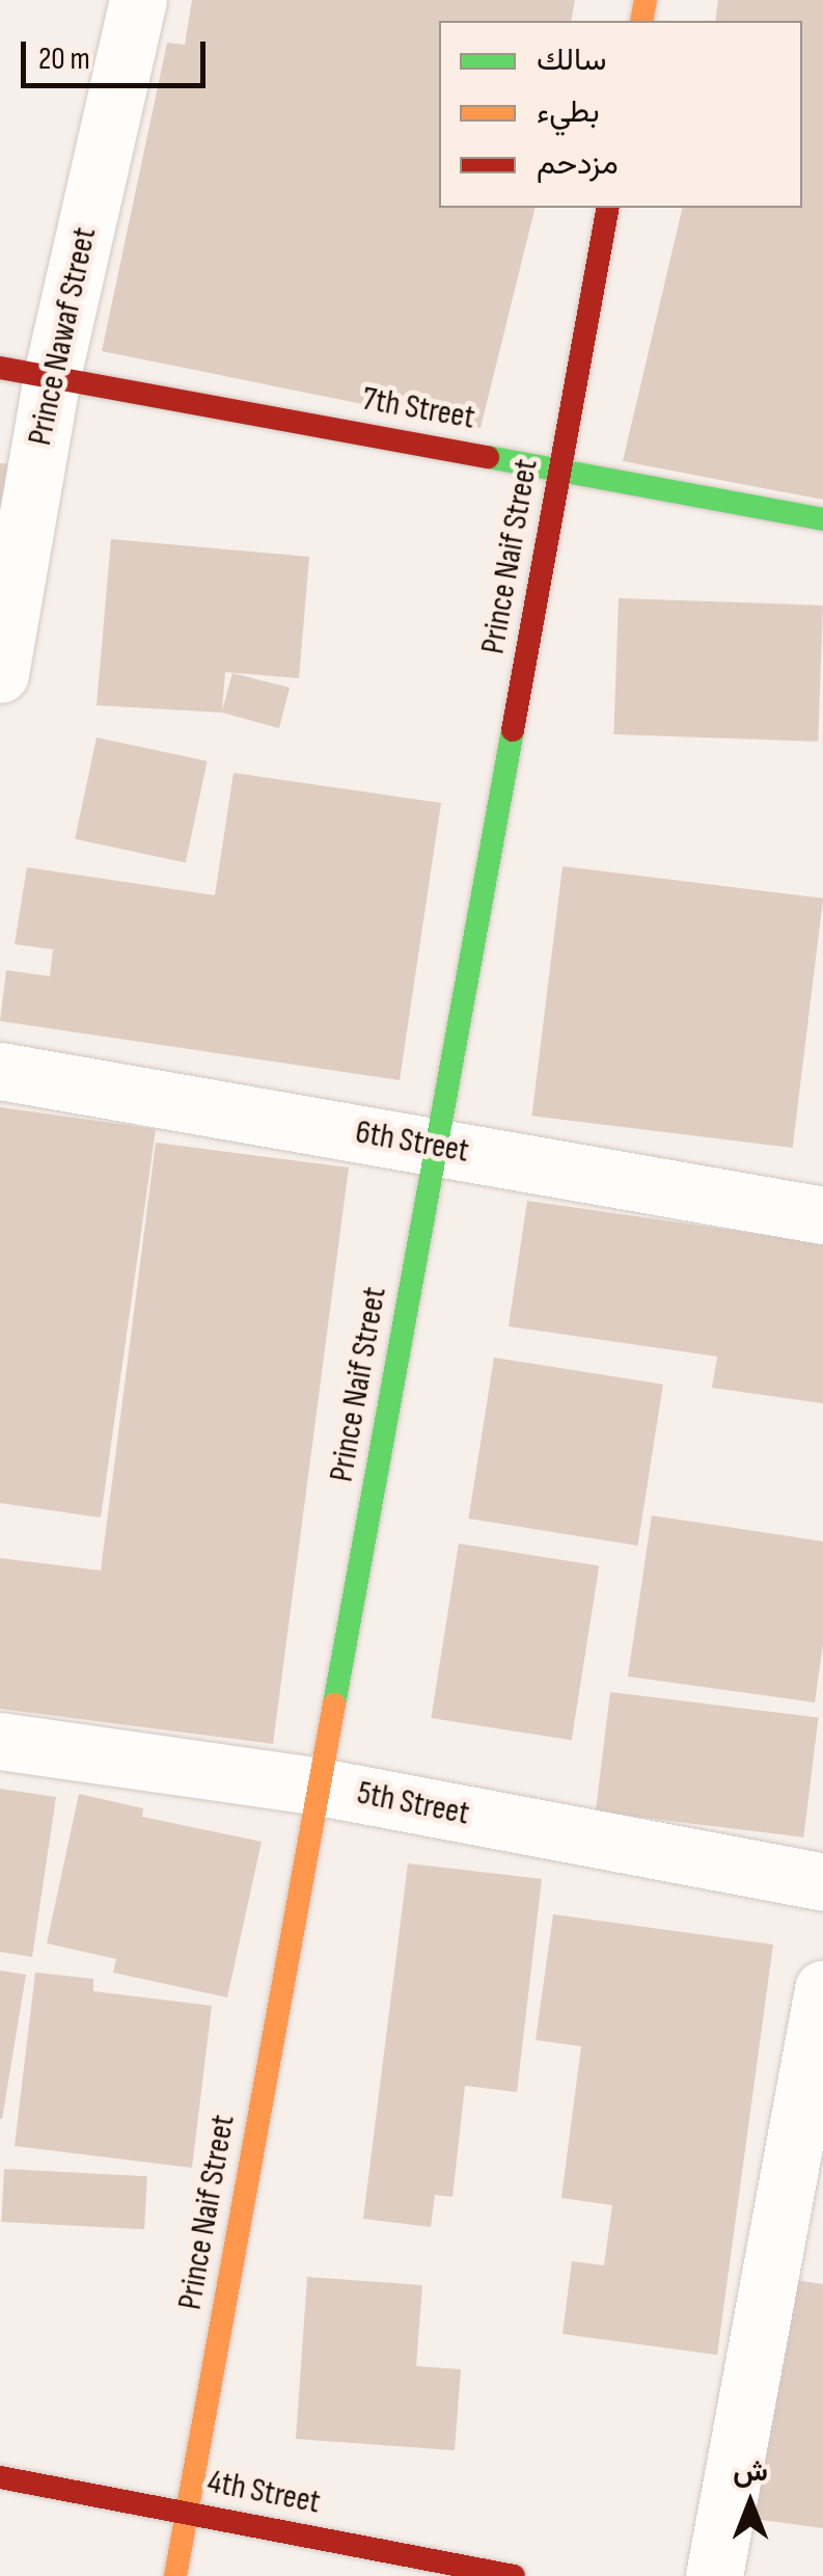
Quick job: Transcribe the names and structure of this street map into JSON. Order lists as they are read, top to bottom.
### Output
{
  "streets": {
    "street": [
      "Prince Nawaf Street",
      "7th Street",
      "Prince Naif Street",
      "6th Street",
      "5th Street",
      "4th Street"
    ]
  },
  "crossings": [
    ["Prince Nawaf Street", "7th Street"],
    ["7th Street", "Prince Naif Street"],
    ["Prince Naif Street", "6th Street"],
    ["Prince Naif Street", "5th Street"],
    ["Prince Naif Street", "4th Street"]
  ],
  "legend": ["سالك", "بطيء", "مزدحم"],
  "scale_bar": "20 m",
  "north": "top"
}
